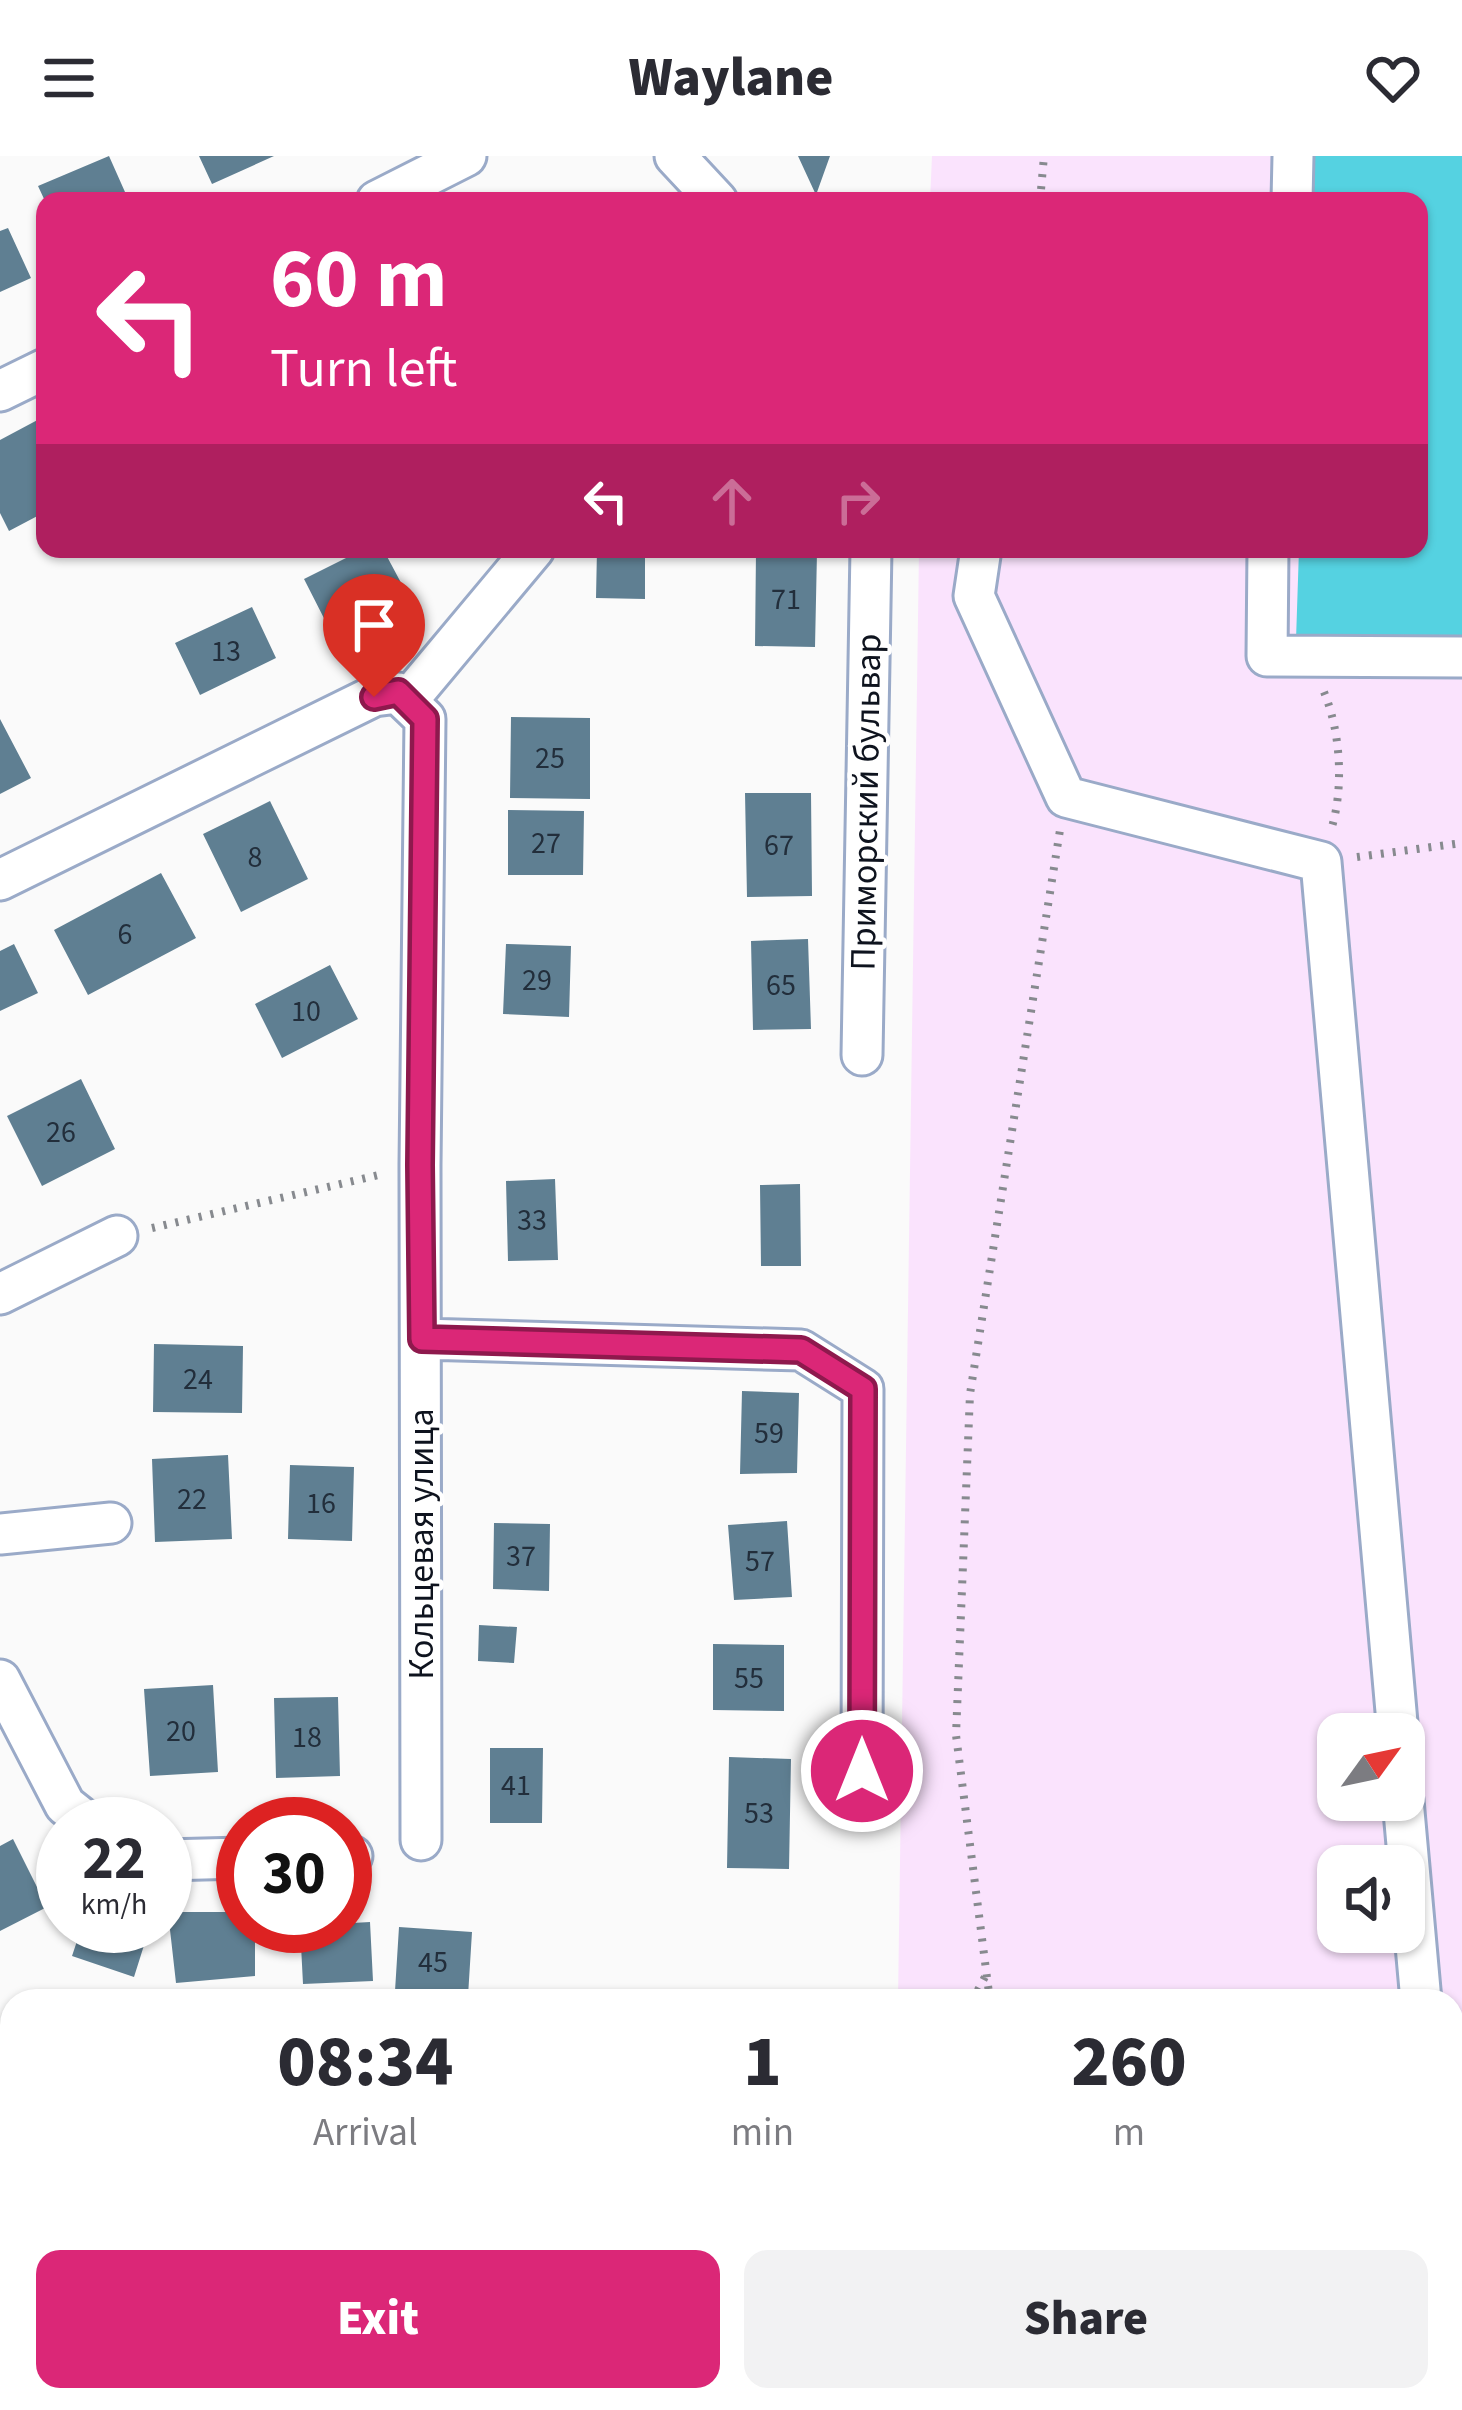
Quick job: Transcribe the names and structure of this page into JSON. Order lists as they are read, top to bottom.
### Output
{
  "streets": {
    "street": ["Приморский бульвар", "Кольцевая улица"]
  },
  "house_numbers": [
    "71",
    "13",
    "25",
    "27",
    "67",
    "8",
    "6",
    "29",
    "65",
    "10",
    "26",
    "33",
    "24",
    "59",
    "22",
    "16",
    "37",
    "57",
    "55",
    "20",
    "18",
    "41",
    "53",
    "45"
  ],
  "north": "top right",
  "page": {
    "header": "Waylane",
    "turn": ["60 m", "Turn left"],
    "speed": "22 km/h",
    "limit": "30",
    "eta": [
      "08:34",
      "Arrival",
      "1",
      "min",
      "260",
      "m"
    ],
    "buttons": ["Exit", "Share"]
  }
}
